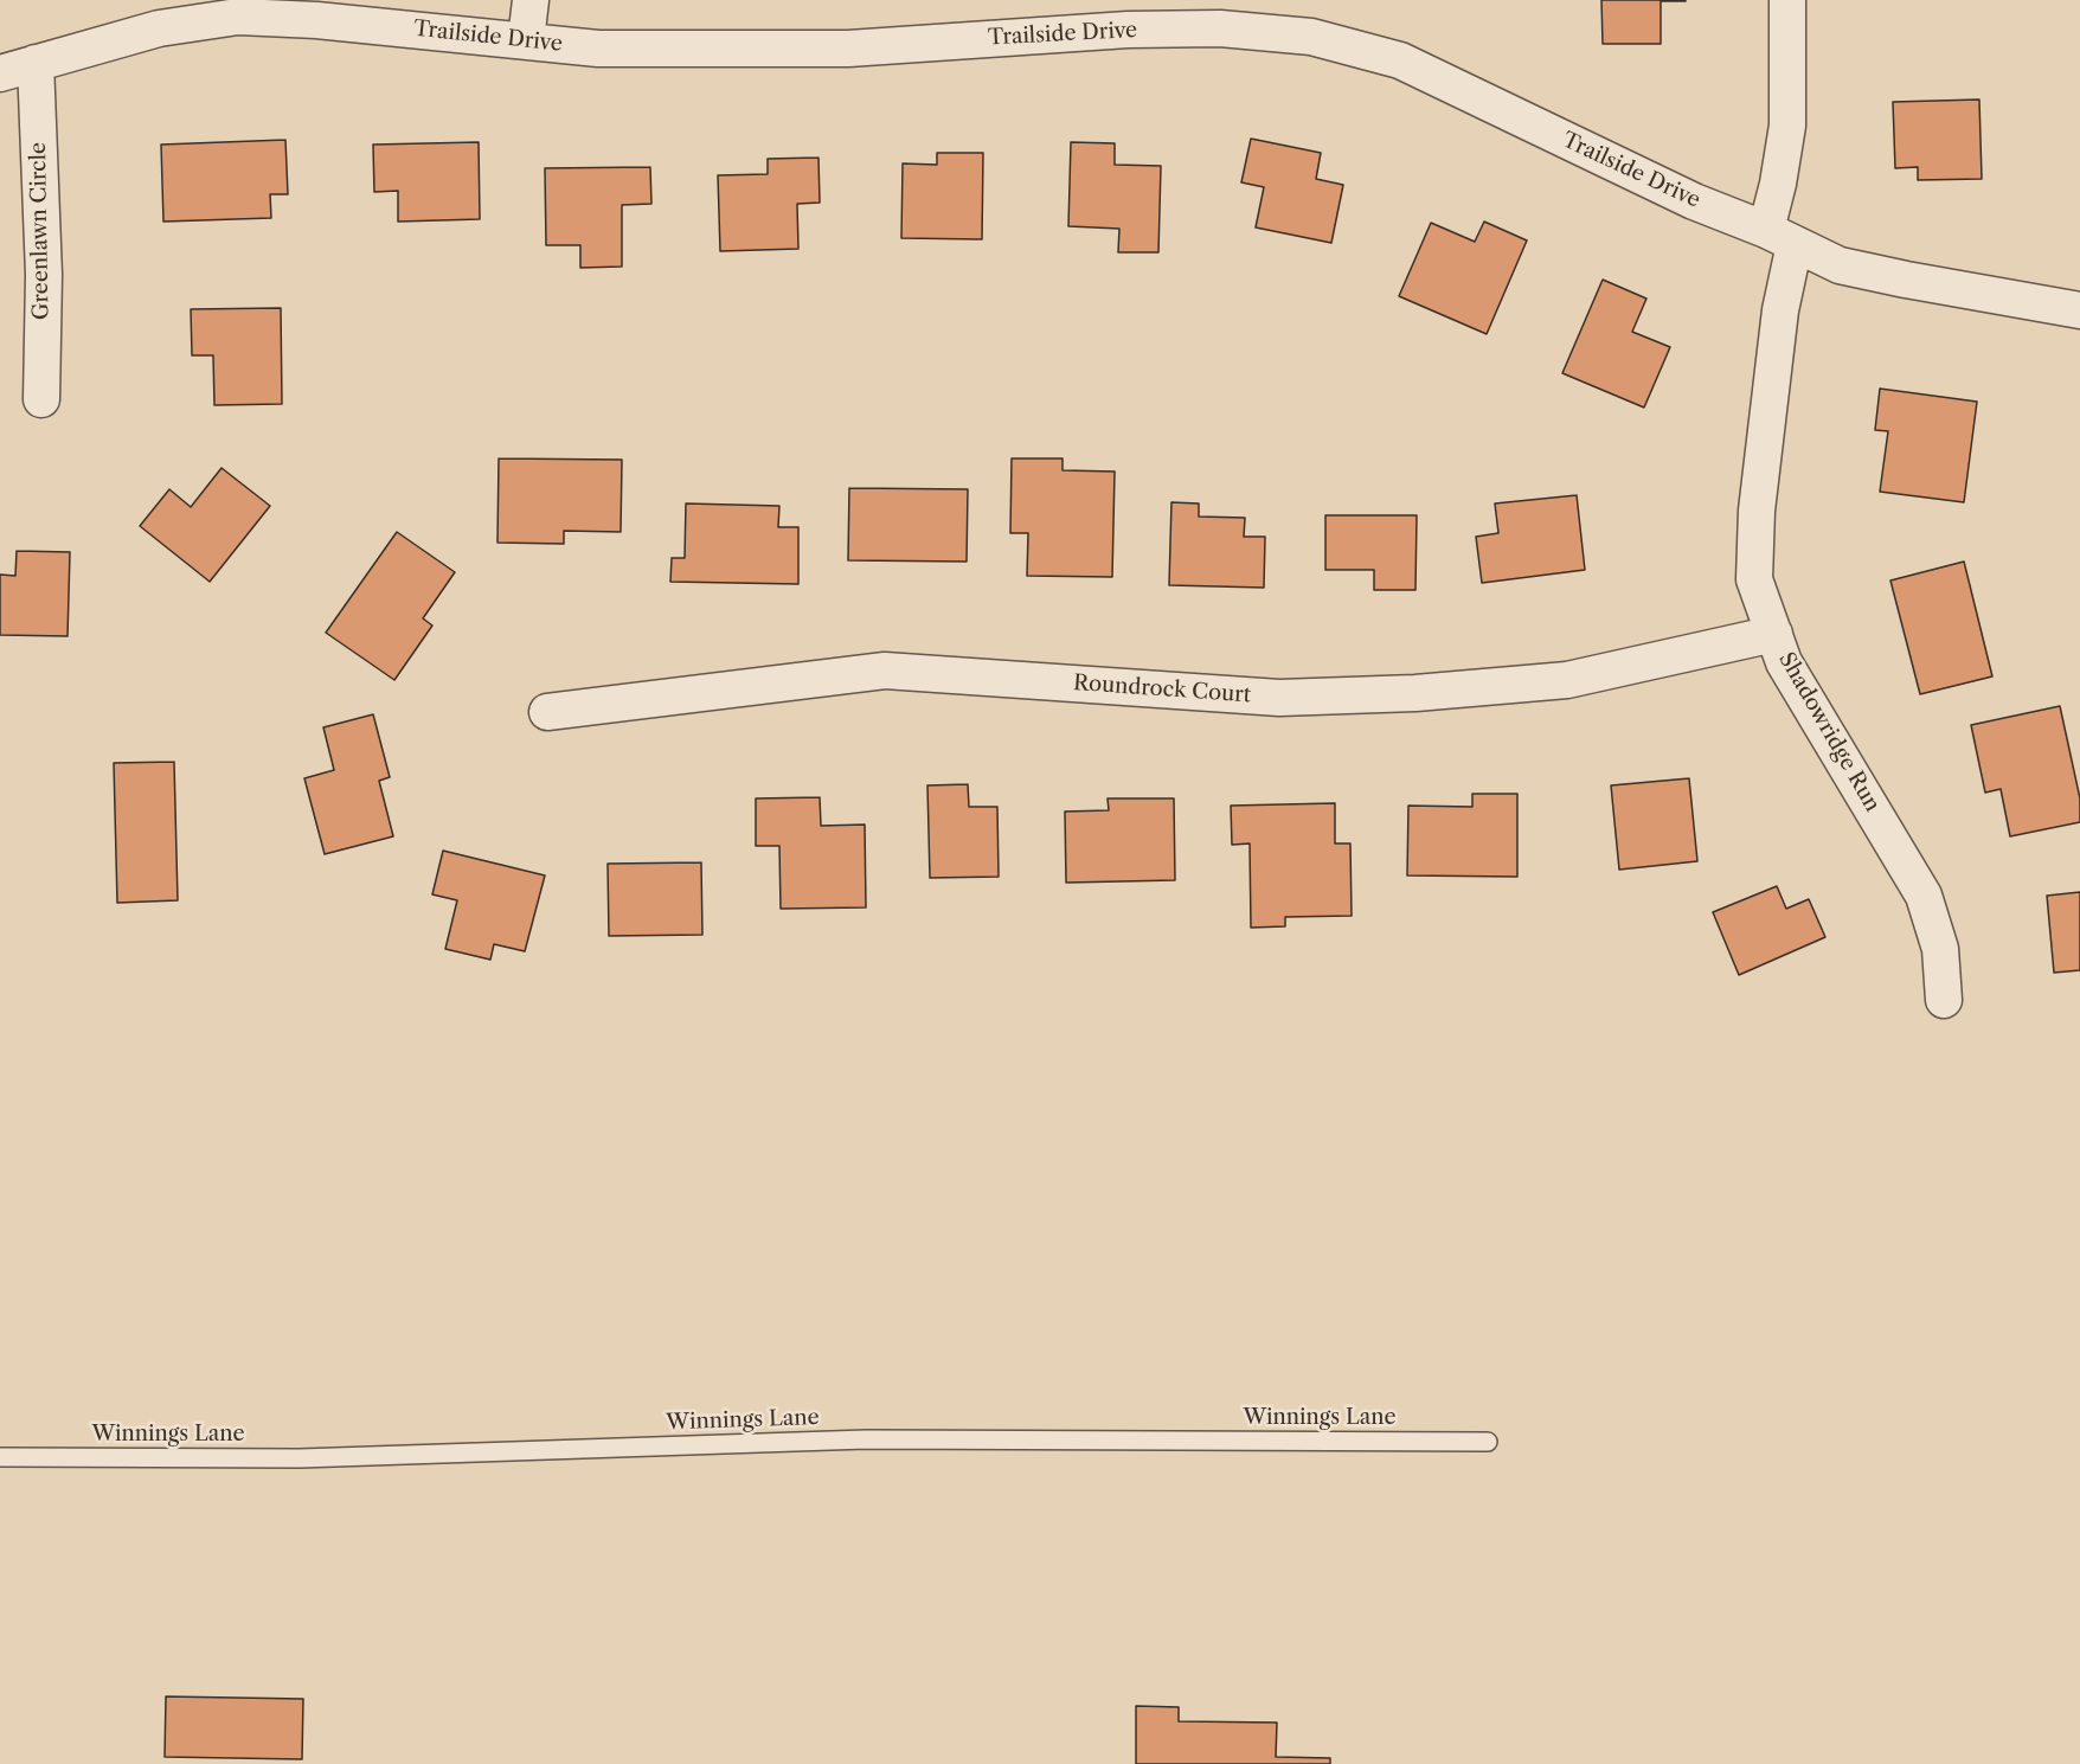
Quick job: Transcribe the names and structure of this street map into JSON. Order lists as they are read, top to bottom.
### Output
{
  "streets": {
    "street": [
      "Trailside Drive",
      "Greenlawn Circle",
      "Roundrock Court",
      "Shadowridge Run"
    ],
    "lane": ["Winnings Lane"]
  },
  "crossings": [
    ["Trailside Drive", "Greenlawn Circle"],
    ["Trailside Drive", "Shadowridge Run"],
    ["Roundrock Court", "Shadowridge Run"]
  ]
}
